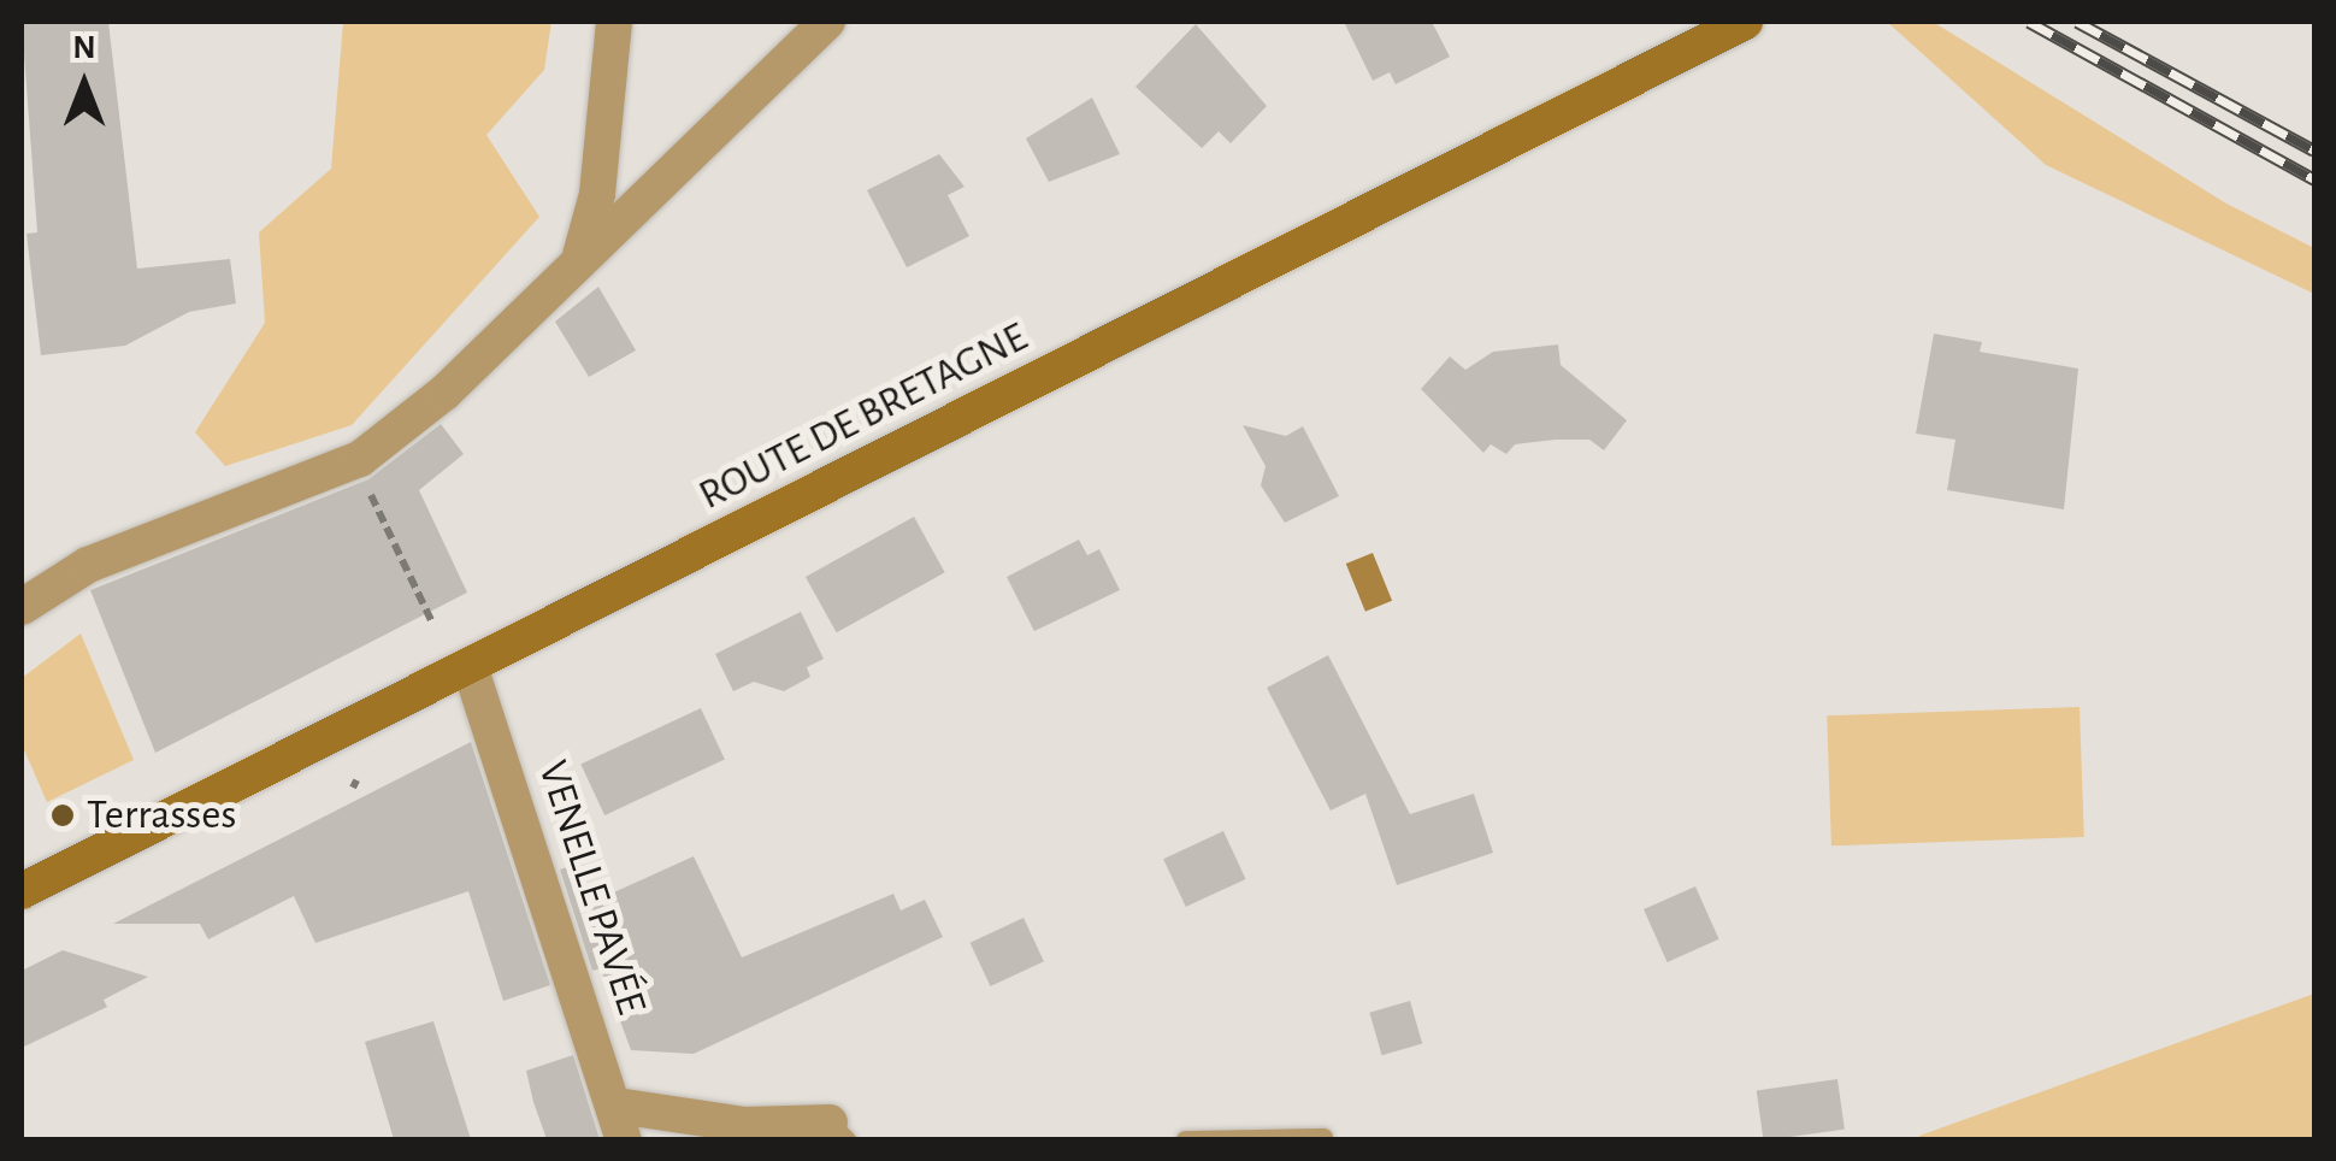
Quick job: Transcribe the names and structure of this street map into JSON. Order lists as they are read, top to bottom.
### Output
{
  "streets": {
    "main road": ["ROUTE DE BRETAGNE"],
    "street": ["VENELLE PAVÉE"]
  },
  "crossings": [
    ["ROUTE DE BRETAGNE", "VENELLE PAVÉE"]
  ],
  "places": ["Terrasses"],
  "north": "top"
}
